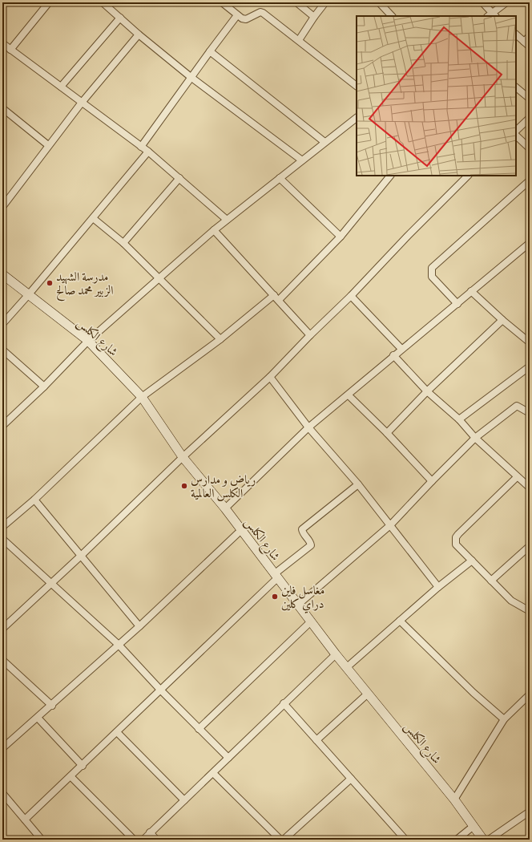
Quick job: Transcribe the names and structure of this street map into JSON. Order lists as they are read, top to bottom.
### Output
{
  "streets": {
    "street": ["شارع الكلس"]
  },
  "places": ["مدرسة الشهيد الزبير محمد صالح", "رياض و مدارس الكلس العالمية", "مغاسل فاين دراي كلين"]
}
